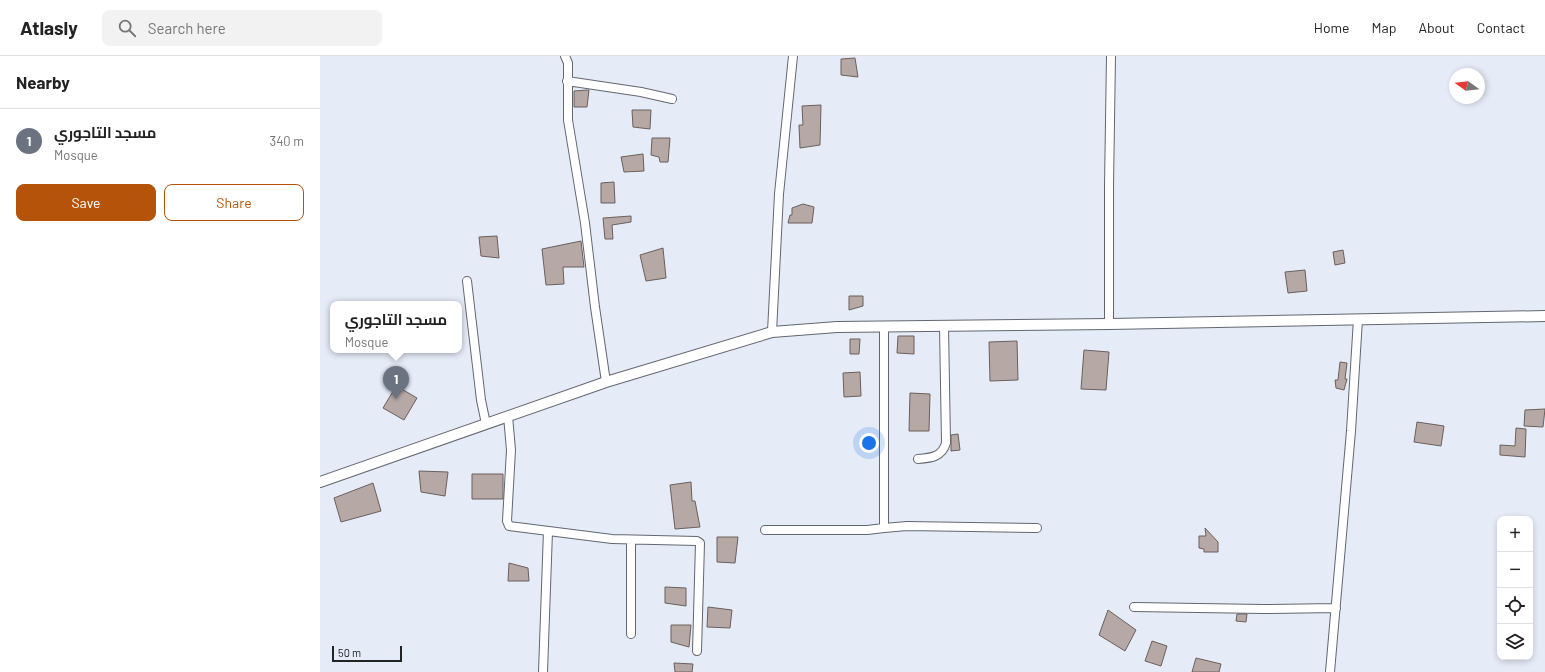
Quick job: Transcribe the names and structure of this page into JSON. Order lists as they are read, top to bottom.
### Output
{
  "scale_bar": "50 m",
  "north": "left",
  "page": {
    "header": "Atlasly",
    "search": "Search here",
    "nav": [
      "Home",
      "Map",
      "About",
      "Contact"
    ],
    "heading": "Nearby",
    "list": [
      {
        "mark": "1",
        "name": "مسجد التاجوري",
        "note": "Mosque",
        "value": "340 m"
      }
    ],
    "buttons": ["Save", "Share"],
    "popup": ["مسجد التاجوري", "Mosque"],
    "pins": "1",
    "map_buttons": ["+", "−"],
    "scale": "50 m"
  }
}
